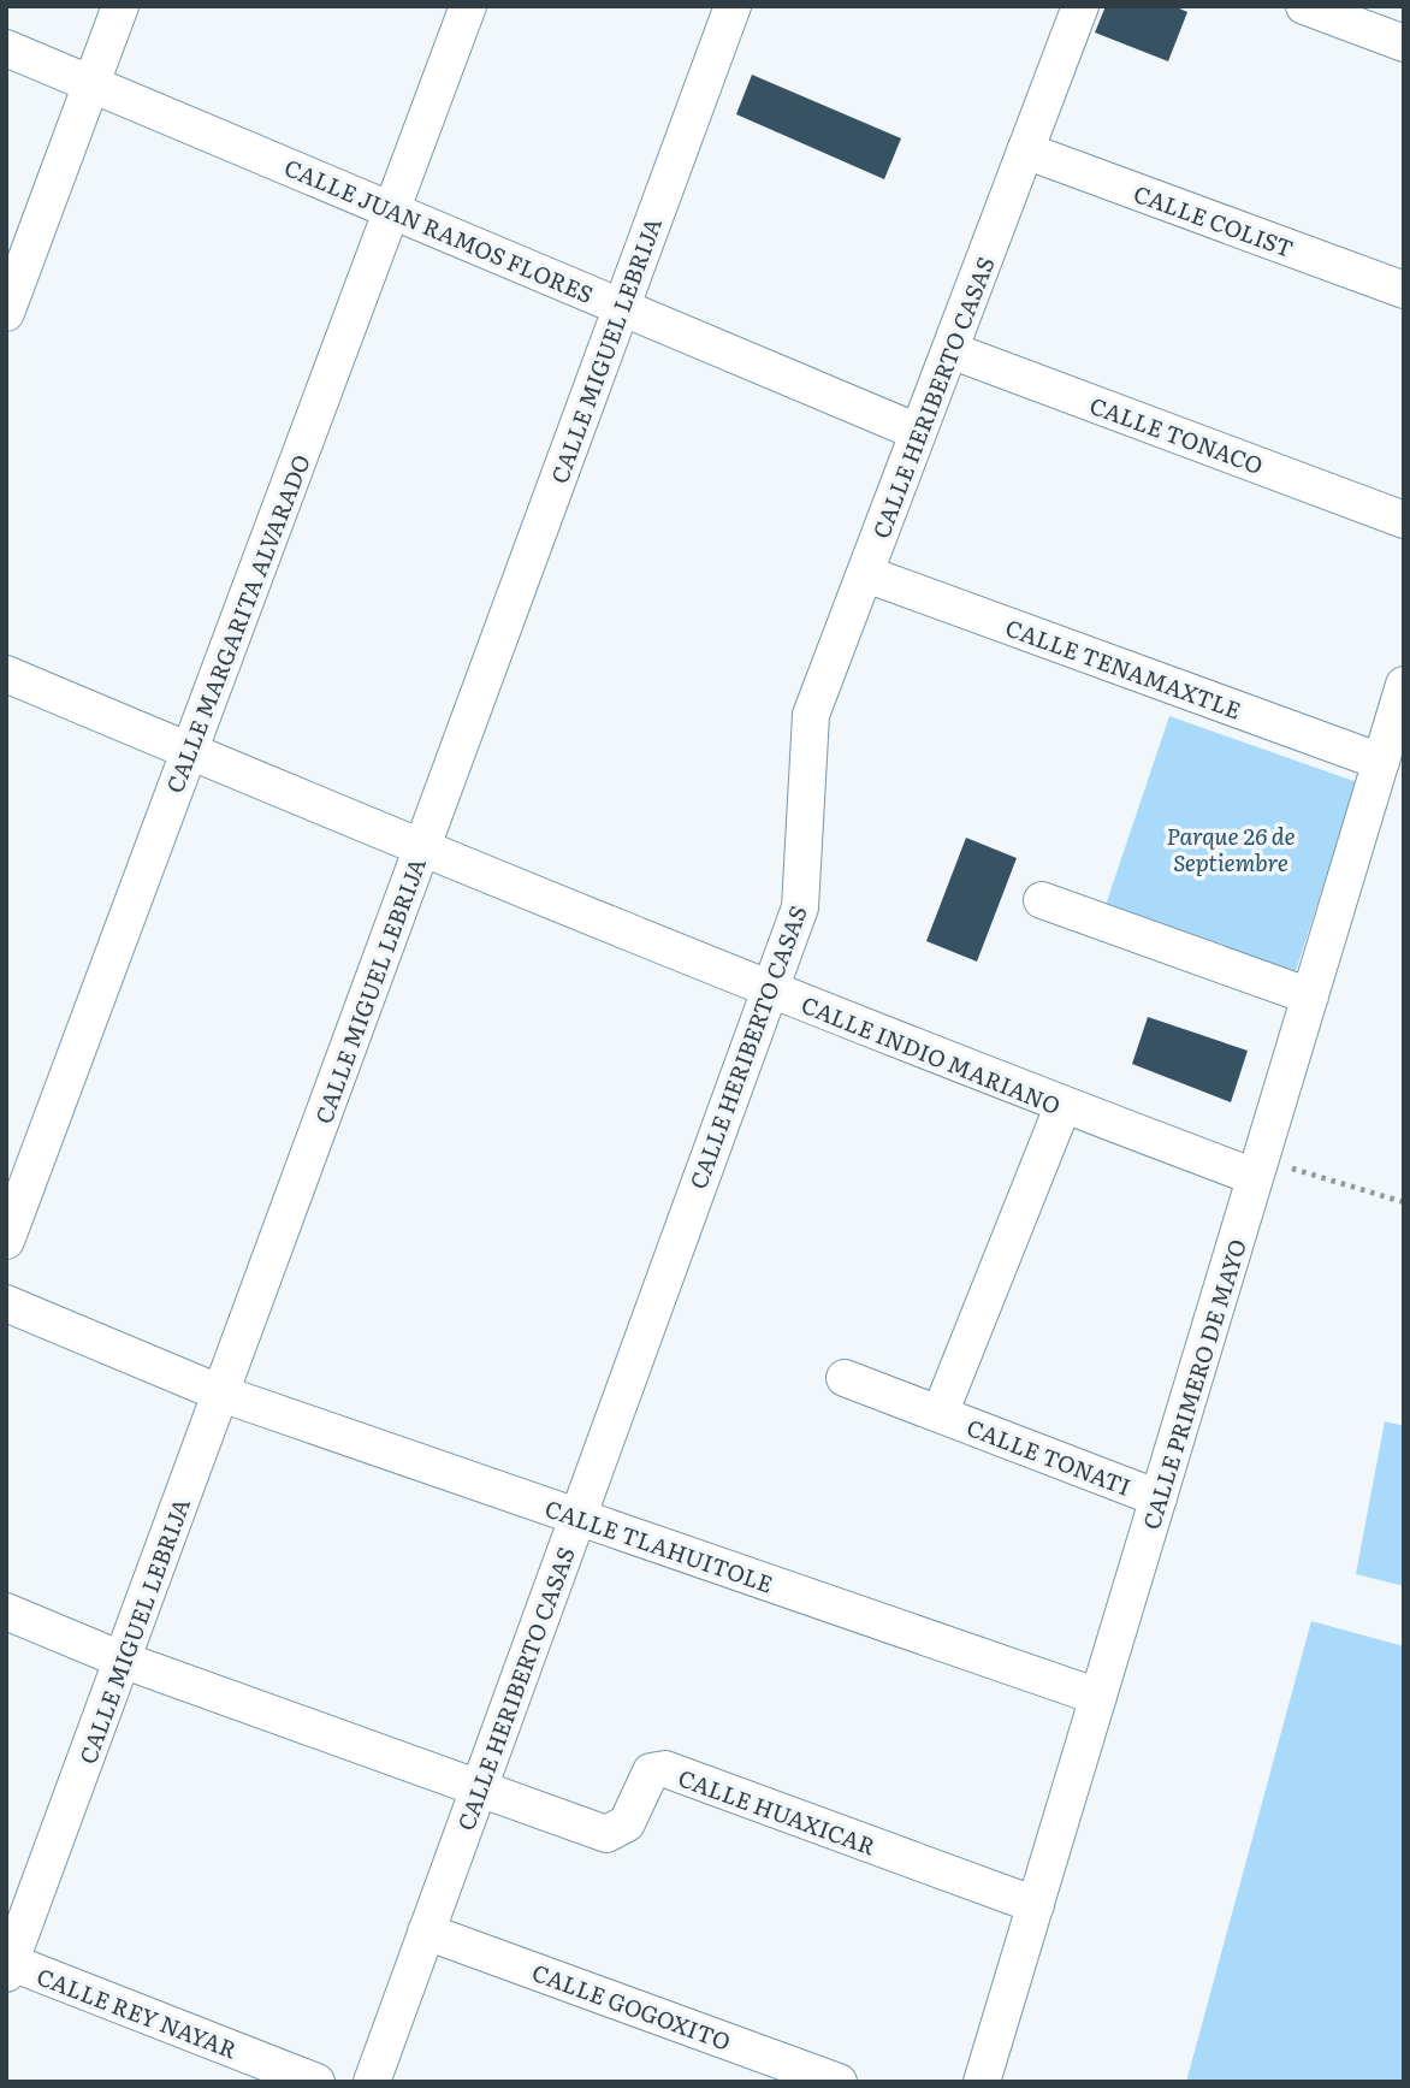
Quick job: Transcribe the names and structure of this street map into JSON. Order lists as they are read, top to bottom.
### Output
{
  "streets": {
    "street": [
      "CALLE COLIST",
      "CALLE JUAN RAMOS FLORES",
      "CALLE MIGUEL LEBRIJA",
      "CALLE HERIBERTO CASAS",
      "CALLE TONACO",
      "CALLE MARGARITA ALVARADO",
      "CALLE TENAMAXTLE",
      "CALLE INDIO MARIANO",
      "CALLE PRIMERO DE MAYO",
      "CALLE TONATI",
      "CALLE TLAHUITOLE",
      "CALLE HUAXICAR",
      "CALLE GOGOXITO",
      "CALLE REY NAYAR"
    ]
  },
  "crossings": [
    ["CALLE COLIST", "CALLE HERIBERTO CASAS"],
    ["CALLE JUAN RAMOS FLORES", "CALLE MIGUEL LEBRIJA"],
    ["CALLE JUAN RAMOS FLORES", "CALLE HERIBERTO CASAS"],
    ["CALLE JUAN RAMOS FLORES", "CALLE MARGARITA ALVARADO"],
    ["CALLE MIGUEL LEBRIJA", "CALLE INDIO MARIANO"],
    ["CALLE MIGUEL LEBRIJA", "CALLE TLAHUITOLE"],
    ["CALLE MIGUEL LEBRIJA", "CALLE HUAXICAR"],
    ["CALLE MIGUEL LEBRIJA", "CALLE REY NAYAR"],
    ["CALLE HERIBERTO CASAS", "CALLE TONACO"],
    ["CALLE HERIBERTO CASAS", "CALLE TENAMAXTLE"],
    ["CALLE HERIBERTO CASAS", "CALLE INDIO MARIANO"],
    ["CALLE HERIBERTO CASAS", "CALLE TLAHUITOLE"],
    ["CALLE HERIBERTO CASAS", "CALLE HUAXICAR"],
    ["CALLE HERIBERTO CASAS", "CALLE GOGOXITO"],
    ["CALLE MARGARITA ALVARADO", "CALLE INDIO MARIANO"],
    ["CALLE TENAMAXTLE", "CALLE PRIMERO DE MAYO"],
    ["CALLE INDIO MARIANO", "CALLE PRIMERO DE MAYO"],
    ["CALLE PRIMERO DE MAYO", "CALLE TONATI"],
    ["CALLE PRIMERO DE MAYO", "CALLE TLAHUITOLE"],
    ["CALLE PRIMERO DE MAYO", "CALLE HUAXICAR"]
  ],
  "parks": ["Parque 26 de Septiembre"]
}
